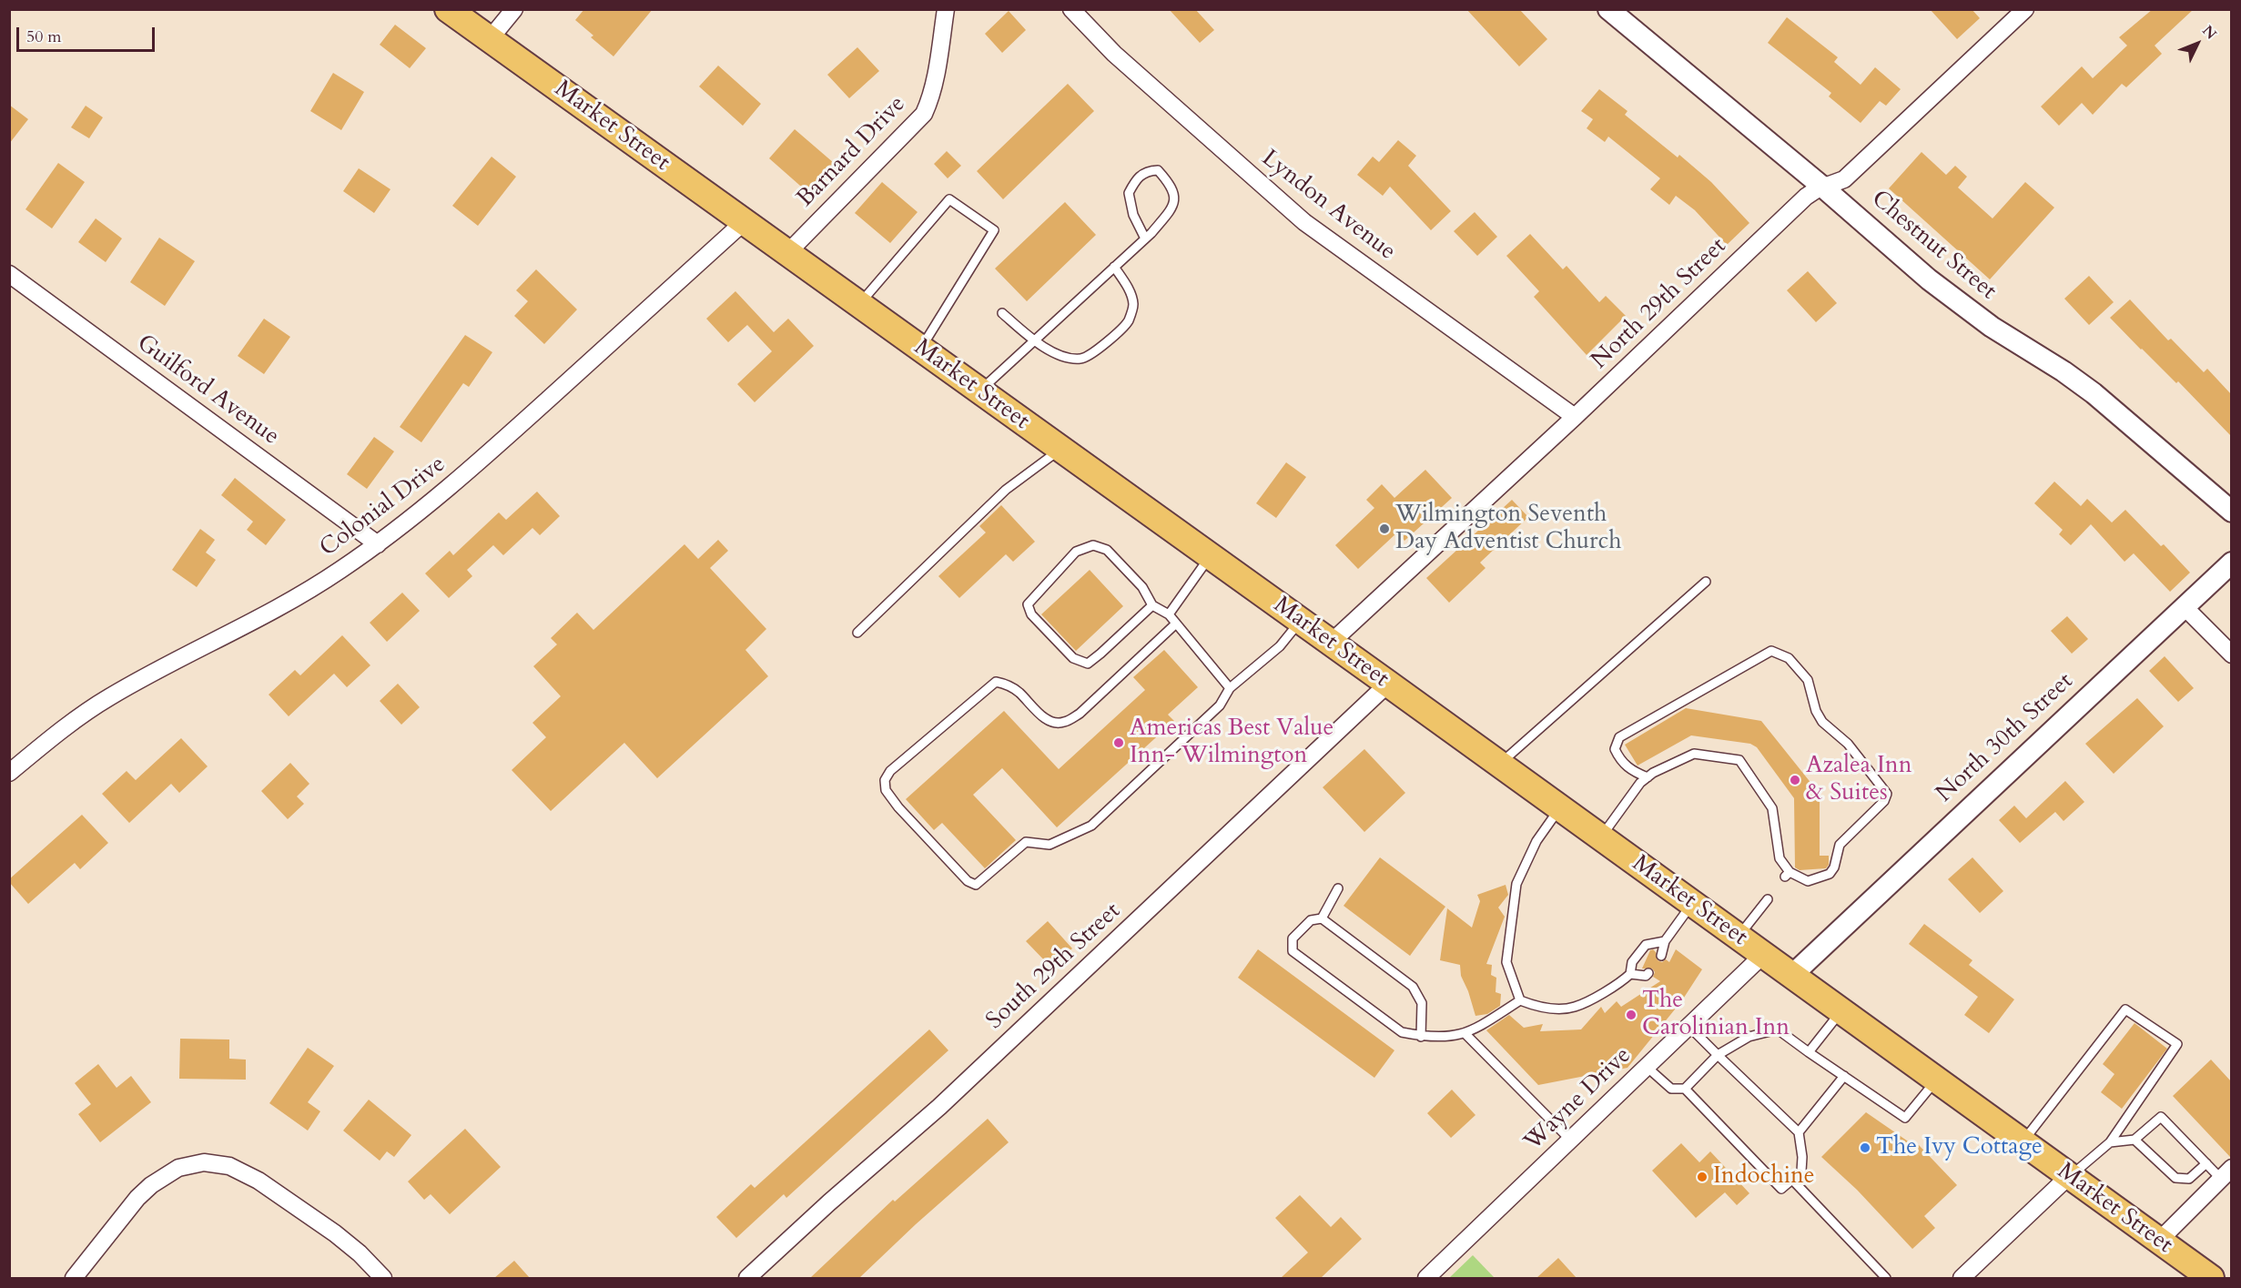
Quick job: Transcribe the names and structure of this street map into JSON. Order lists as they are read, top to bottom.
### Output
{
  "streets": {
    "main road": ["Market Street"],
    "street": [
      "Barnard Drive",
      "Lyndon Avenue",
      "Chestnut Street",
      "North 29th Street",
      "Guilford Avenue",
      "Colonial Drive",
      "North 30th Street",
      "South 29th Street",
      "Wayne Drive"
    ]
  },
  "crossings": [
    ["Market Street", "Barnard Drive"],
    ["Market Street", "North 29th Street"],
    ["Market Street", "Colonial Drive"],
    ["Market Street", "North 30th Street"],
    ["Market Street", "South 29th Street"],
    ["Market Street", "Wayne Drive"],
    ["Lyndon Avenue", "North 29th Street"],
    ["Chestnut Street", "North 29th Street"],
    ["Guilford Avenue", "Colonial Drive"]
  ],
  "places": [
    "Wilmington Seventh Day Adventist Church",
    "Americas Best Value Inn- Wilmington",
    "Azalea Inn & Suites",
    "The Carolinian Inn",
    "The Ivy Cottage",
    "Indochine"
  ],
  "scale_bar": "50 m",
  "north": "top right"
}
